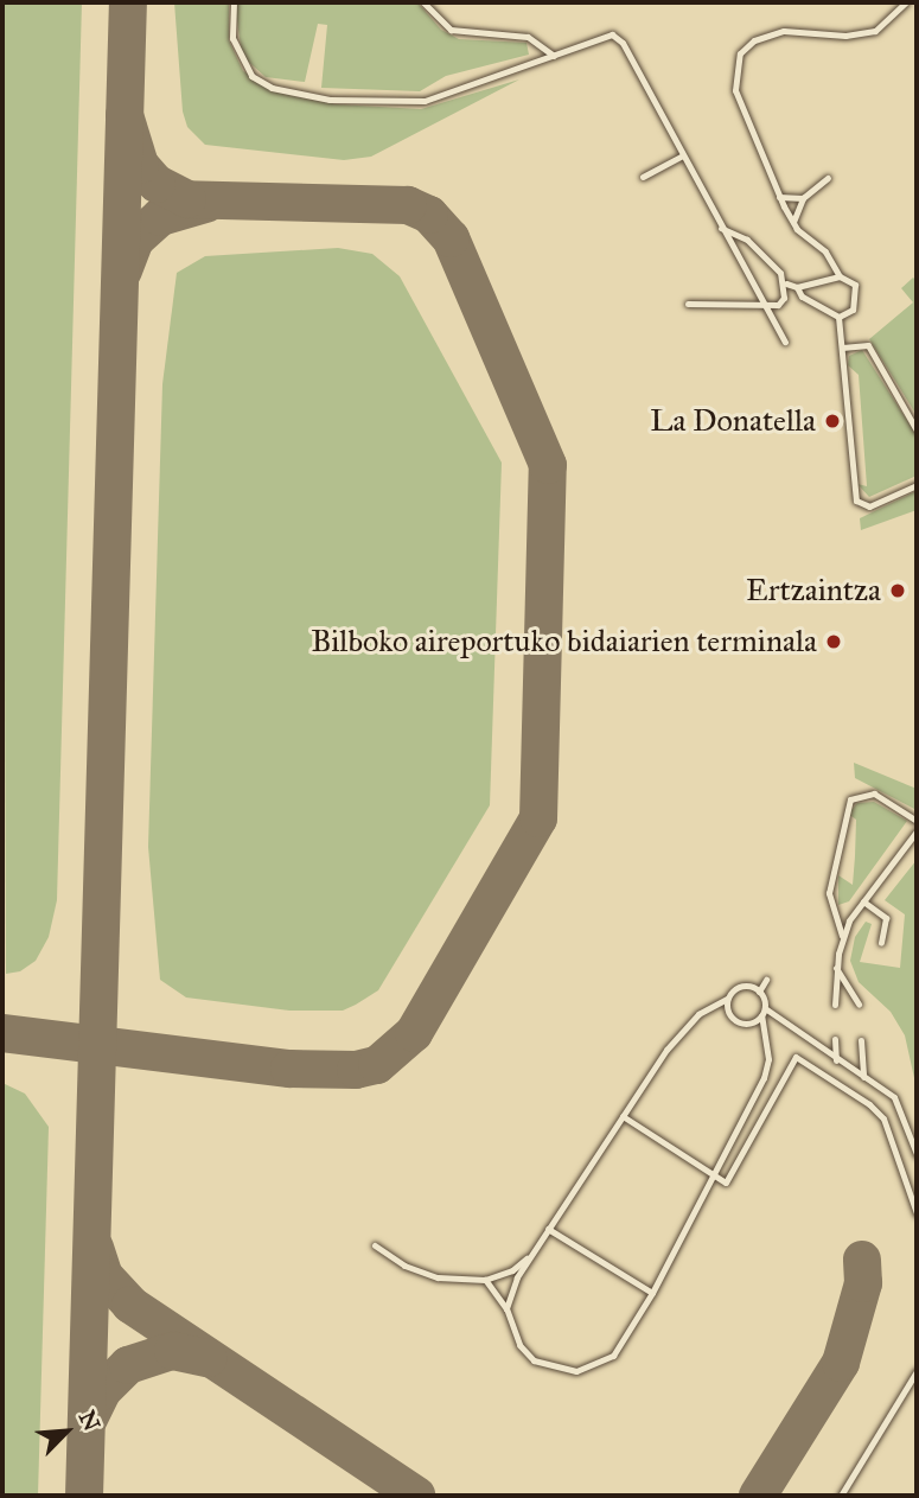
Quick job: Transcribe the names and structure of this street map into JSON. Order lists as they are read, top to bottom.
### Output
{
  "places": ["La Donatella", "Ertzaintza", "Bilboko aireportuko bidaiarien terminala"],
  "north": "top right"
}
